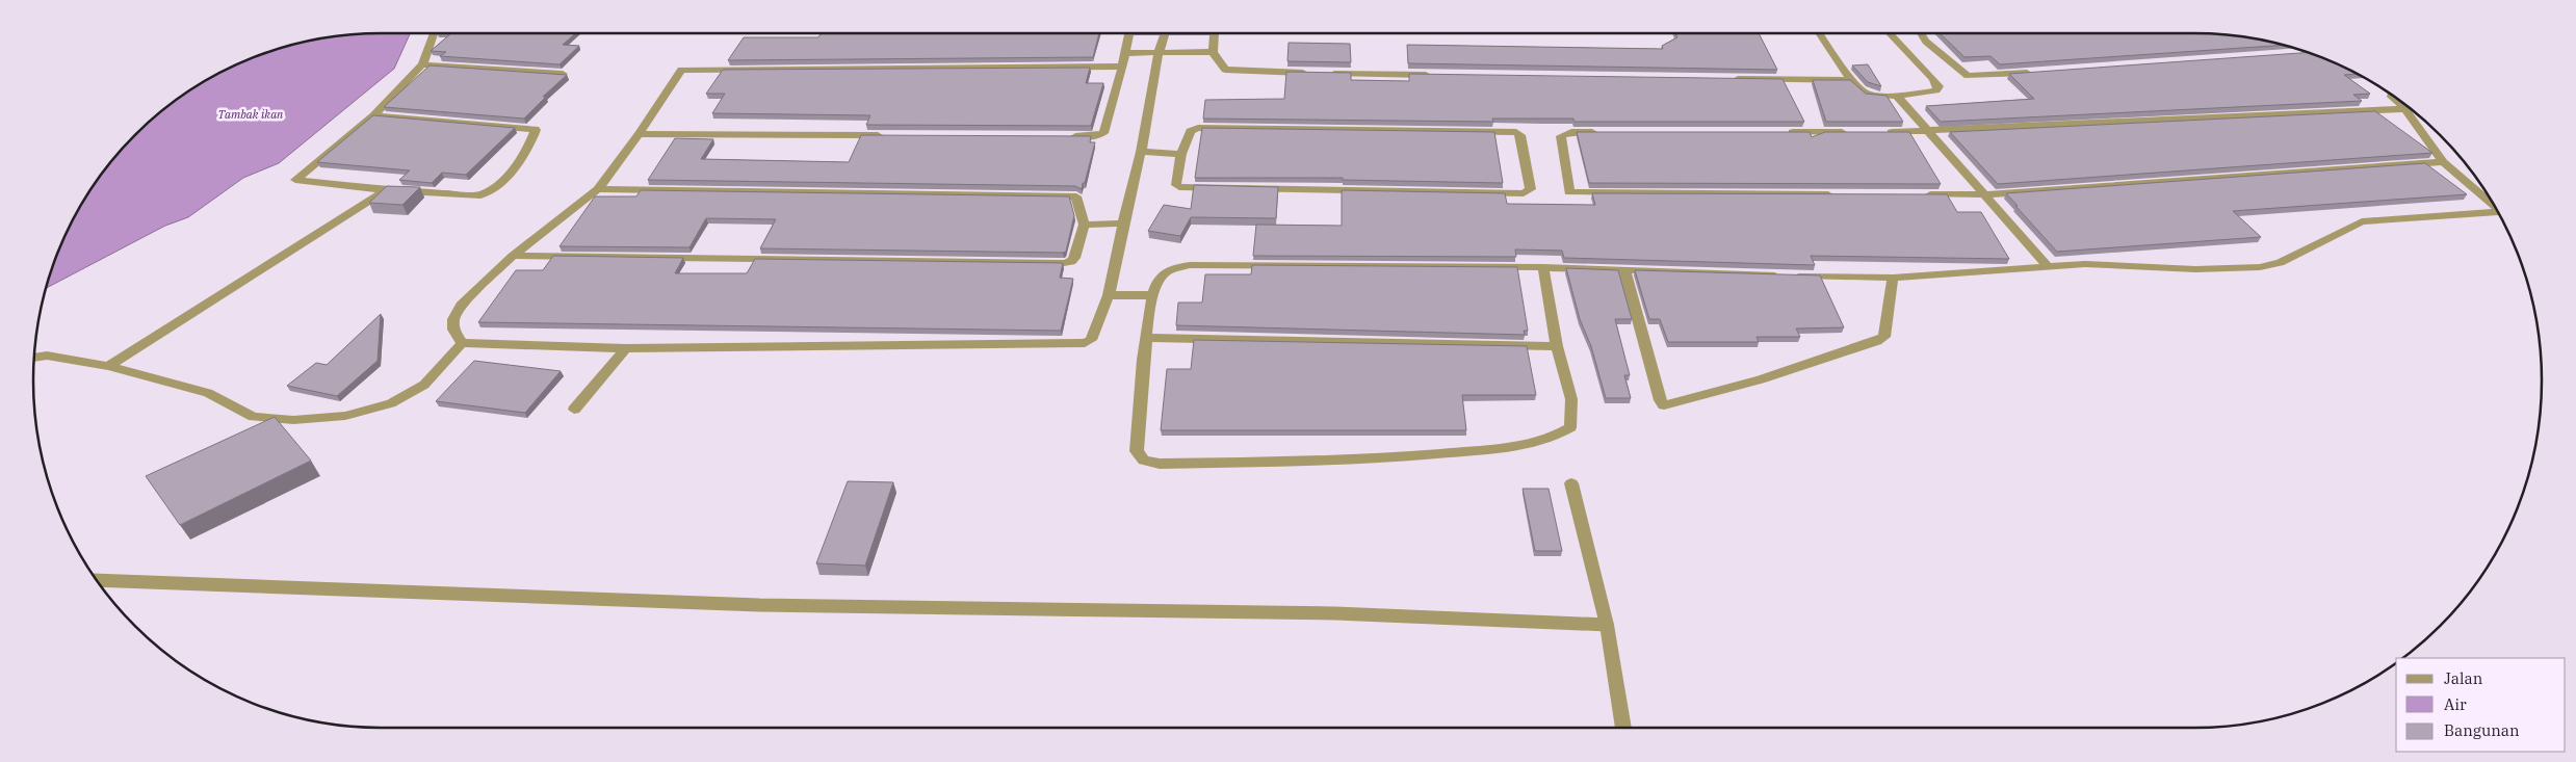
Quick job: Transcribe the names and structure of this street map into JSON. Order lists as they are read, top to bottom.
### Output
{
  "water": ["Tambak ikan"],
  "legend": ["Jalan", "Air", "Bangunan"]
}
